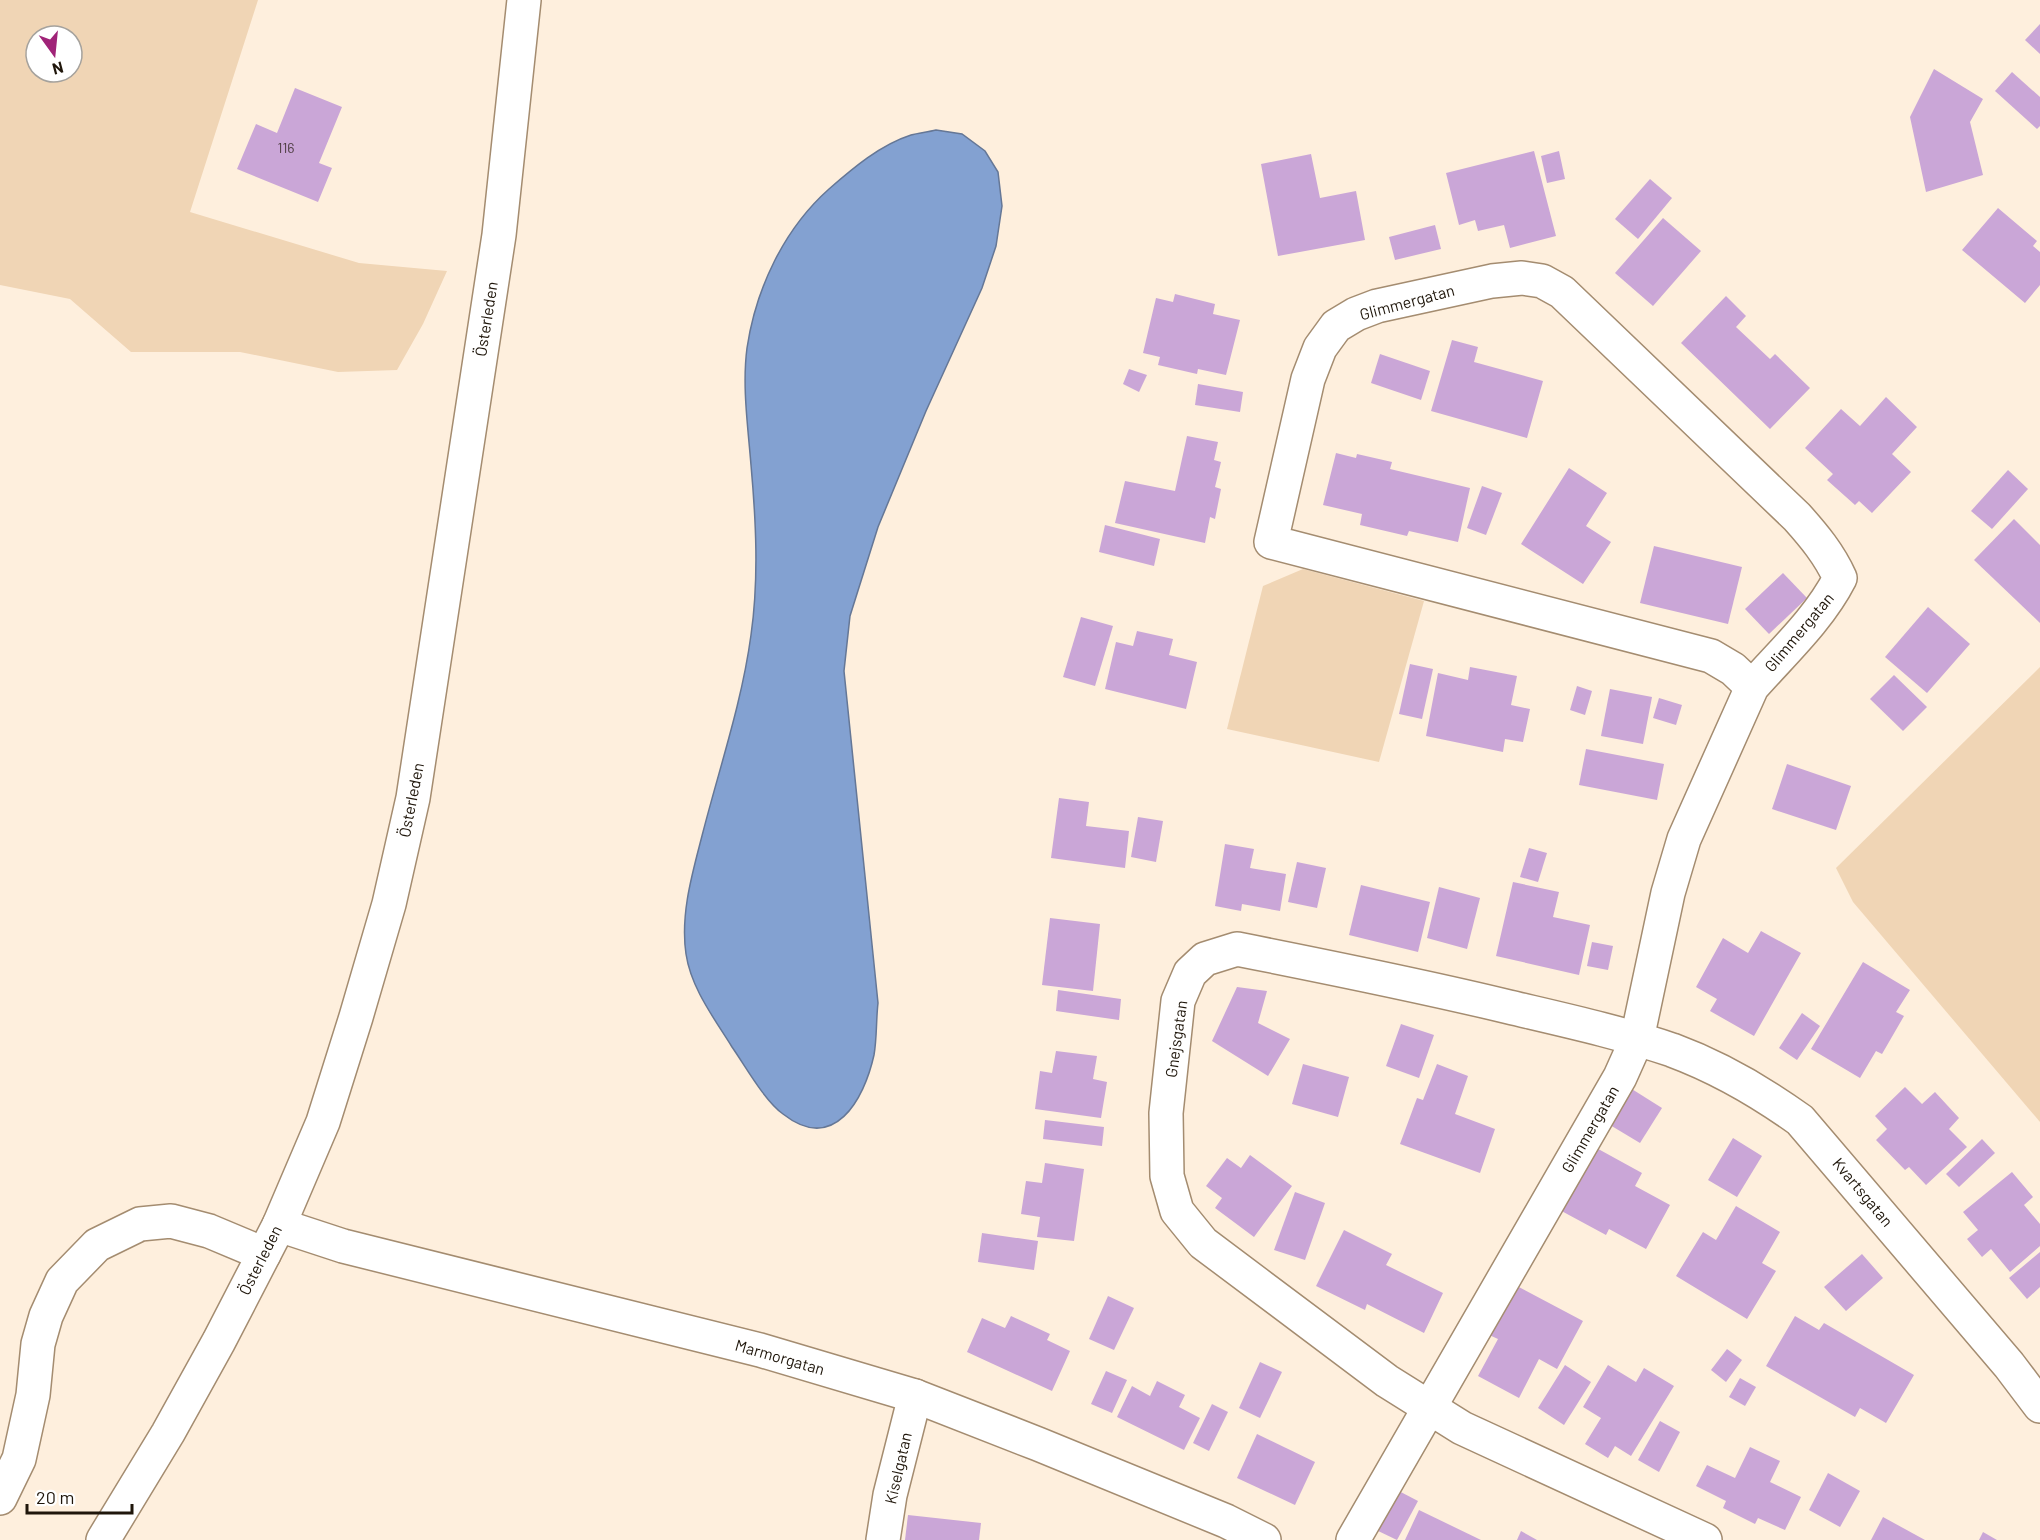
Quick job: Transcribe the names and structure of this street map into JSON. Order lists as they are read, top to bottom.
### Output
{
  "streets": {
    "street": [
      "Glimmergatan",
      "Österleden",
      "Gnejsgatan",
      "Kvartsgatan",
      "Marmorgatan",
      "Kiselgatan"
    ]
  },
  "crossings": [
    ["Glimmergatan", "Gnejsgatan"],
    ["Glimmergatan", "Kvartsgatan"],
    ["Österleden", "Marmorgatan"],
    ["Gnejsgatan", "Kvartsgatan"],
    ["Marmorgatan", "Kiselgatan"]
  ],
  "house_numbers": ["116"],
  "scale_bar": "20 m",
  "north": "bottom"
}
